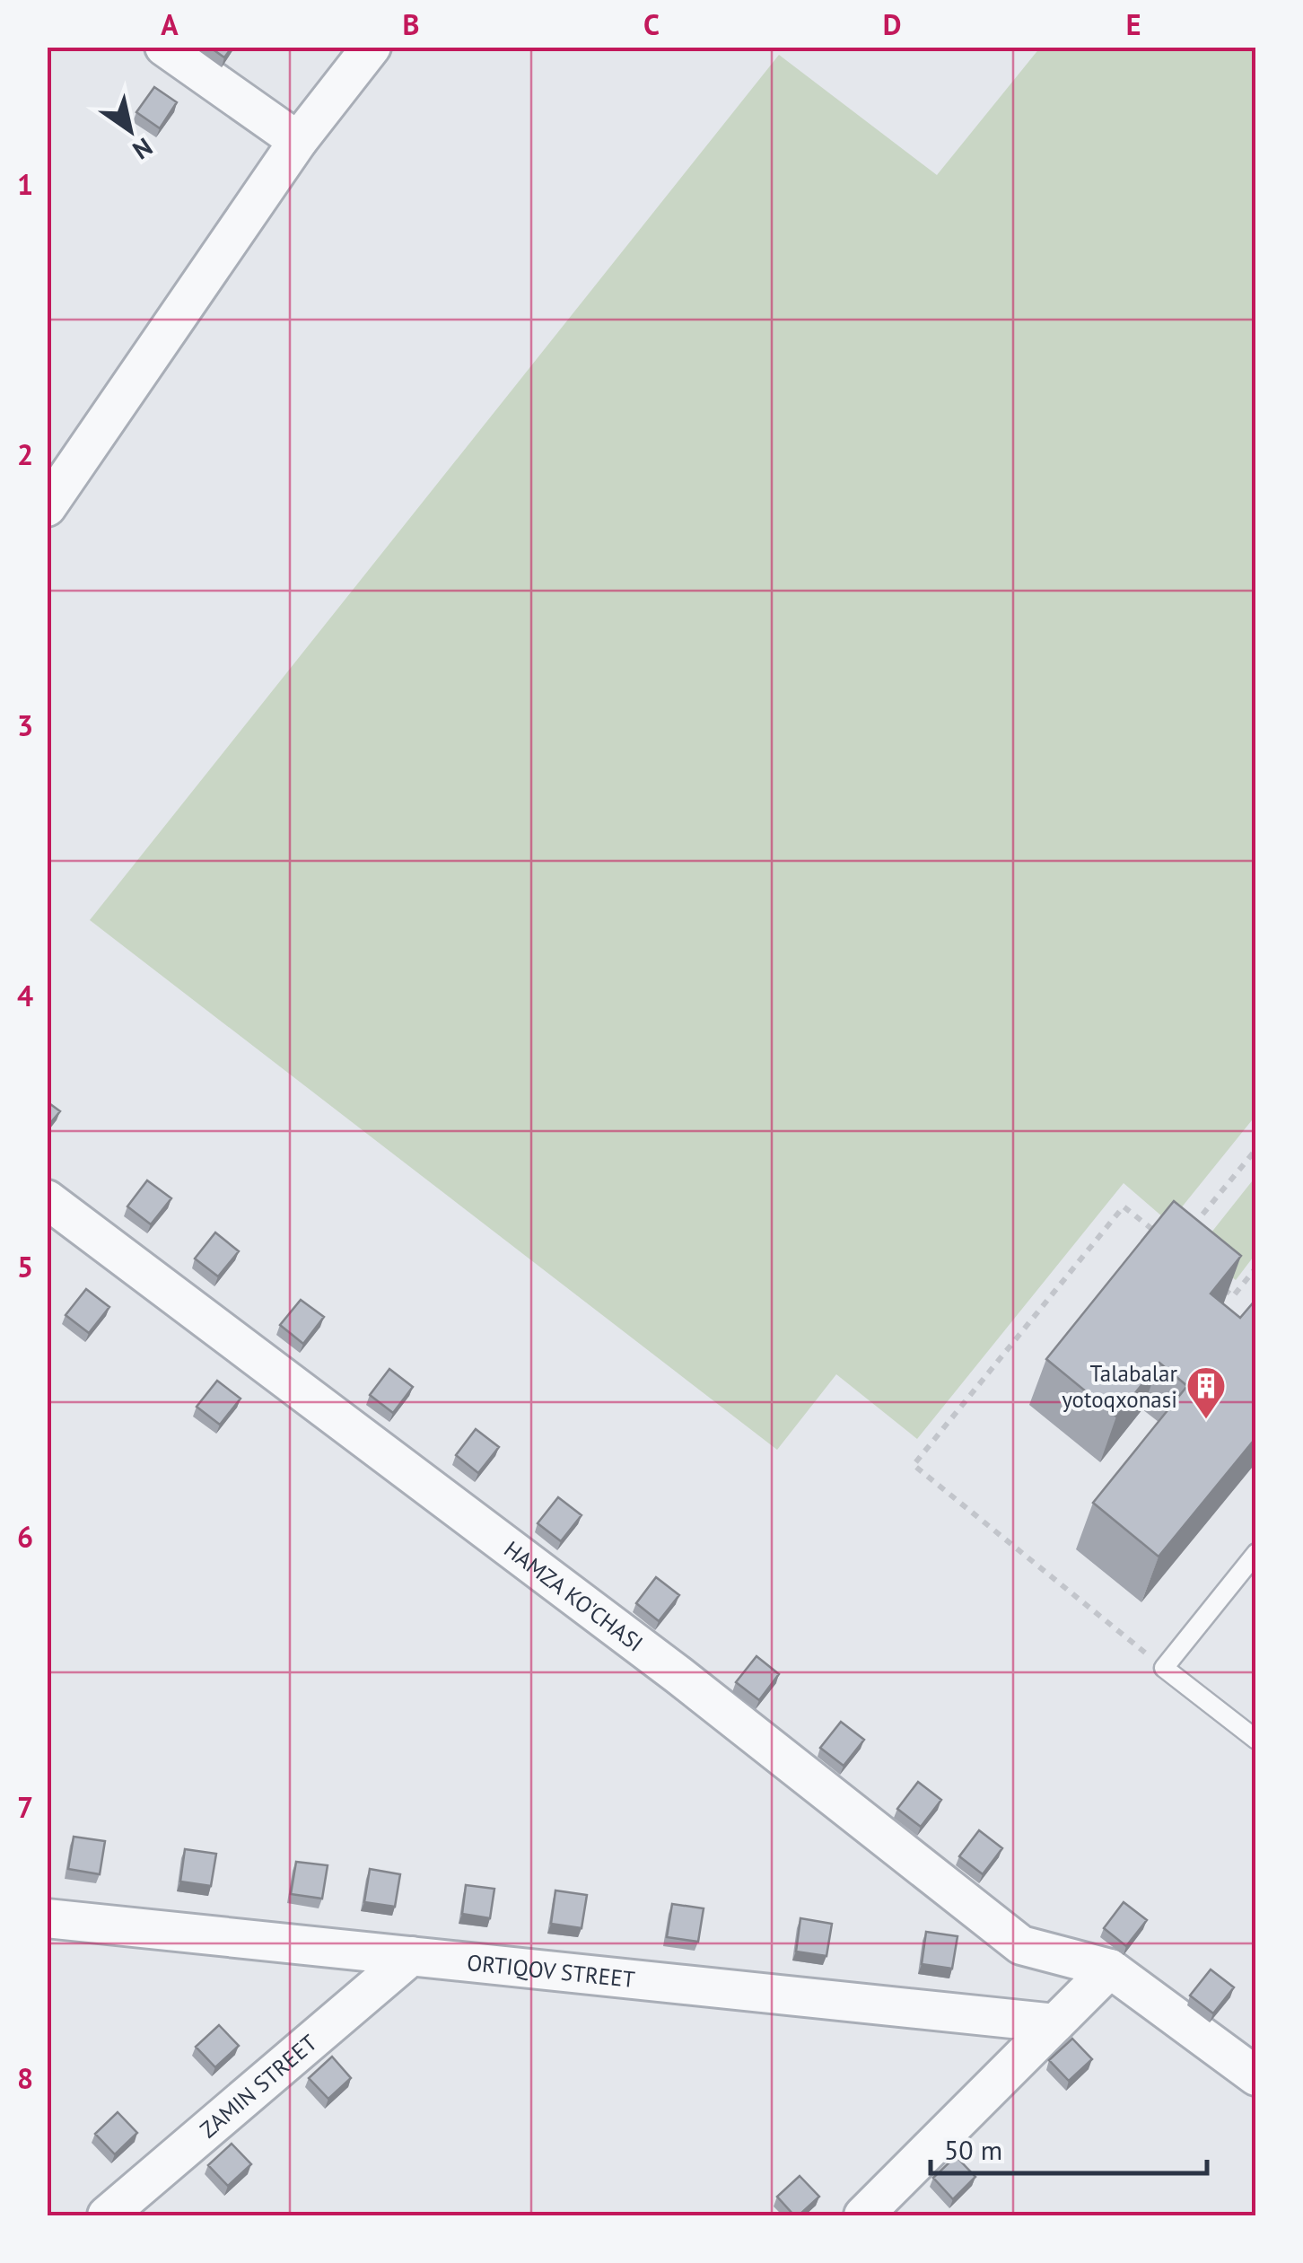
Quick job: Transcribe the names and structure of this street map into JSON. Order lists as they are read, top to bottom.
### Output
{
  "streets": {
    "street": ["HAMZA KO'CHASI", "ORTIQOV STREET", "ZAMIN STREET"]
  },
  "crossings": [
    ["ORTIQOV STREET", "ZAMIN STREET"]
  ],
  "places": {
    "building": ["Talabalar yotoqxonasi"]
  },
  "scale_bar": "50 m",
  "north": "bottom right",
  "grid": {
    "columns": [
      "A",
      "B",
      "C",
      "D",
      "E"
    ],
    "rows": [
      "1",
      "2",
      "3",
      "4",
      "5",
      "6",
      "7",
      "8"
    ]
  }
}
